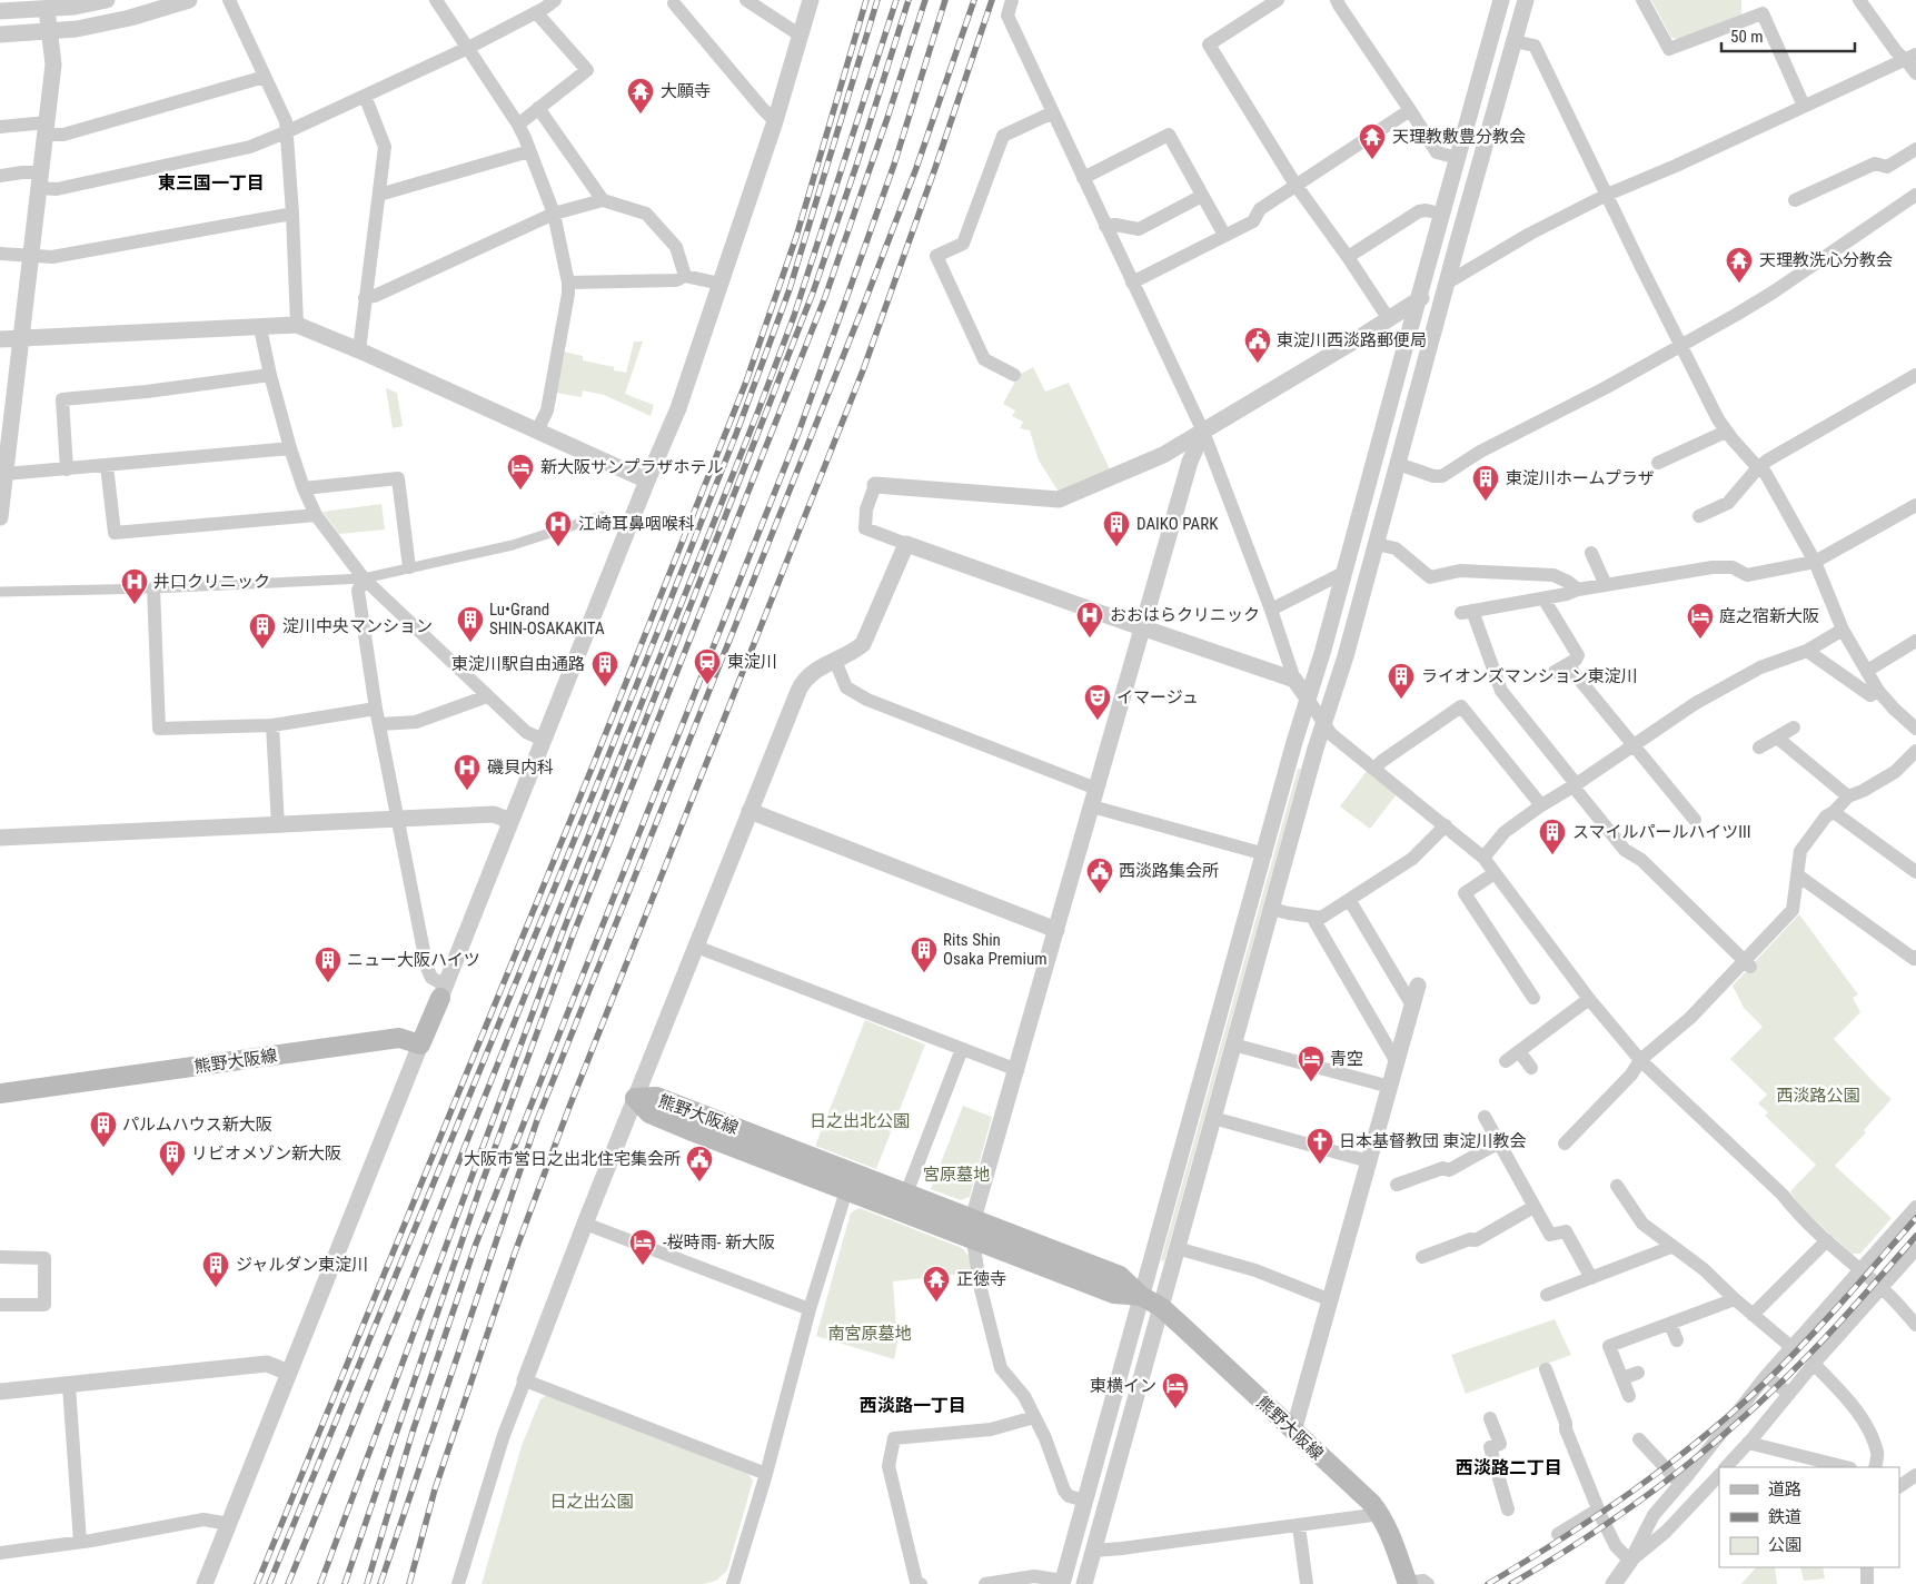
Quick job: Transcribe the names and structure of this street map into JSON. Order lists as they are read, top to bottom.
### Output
{
  "streets": {
    "main road": ["熊野大阪線"]
  },
  "districts": ["東三国一丁目", "西淡路一丁目", "西淡路二丁目"],
  "parks": [
    "西淡路公園",
    "日之出北公園",
    "宮原墓地",
    "南宮原墓地",
    "日之出公園"
  ],
  "places": {
    "temple": [
      "大願寺",
      "天理教敷豊分教会",
      "天理教洗心分教会",
      "正徳寺"
    ],
    "public building": ["東淀川西淡路郵便局", "西淡路集会所", "大阪市営日之出北住宅集会所"],
    "hotel": [
      "新大阪サンプラザホテル",
      "庭之宿新大阪",
      "青空",
      "-桜時雨- 新大阪",
      "東横イン"
    ],
    "building": [
      "東淀川ホームプラザ",
      "DAIKO PARK",
      "Lu•Grand SHIN-OSAKAKITA",
      "淀川中央マンション",
      "東淀川駅自由通路",
      "ライオンズマンション東淀川",
      "スマイルパールハイツIII",
      "Rits Shin Osaka Premium",
      "ニュー大阪ハイツ",
      "パルムハウス新大阪",
      "リビオメゾン新大阪",
      "ジャルダン東淀川"
    ],
    "hospital": [
      "江崎耳鼻咽喉科",
      "井口クリニック",
      "おおはらクリニック",
      "磯貝内科"
    ],
    "station": ["東淀川"],
    "theatre": ["イマージュ"],
    "church": ["日本基督教団 東淀川教会"]
  },
  "legend": ["道路", "鉄道", "公園"],
  "scale_bar": "50 m"
}
